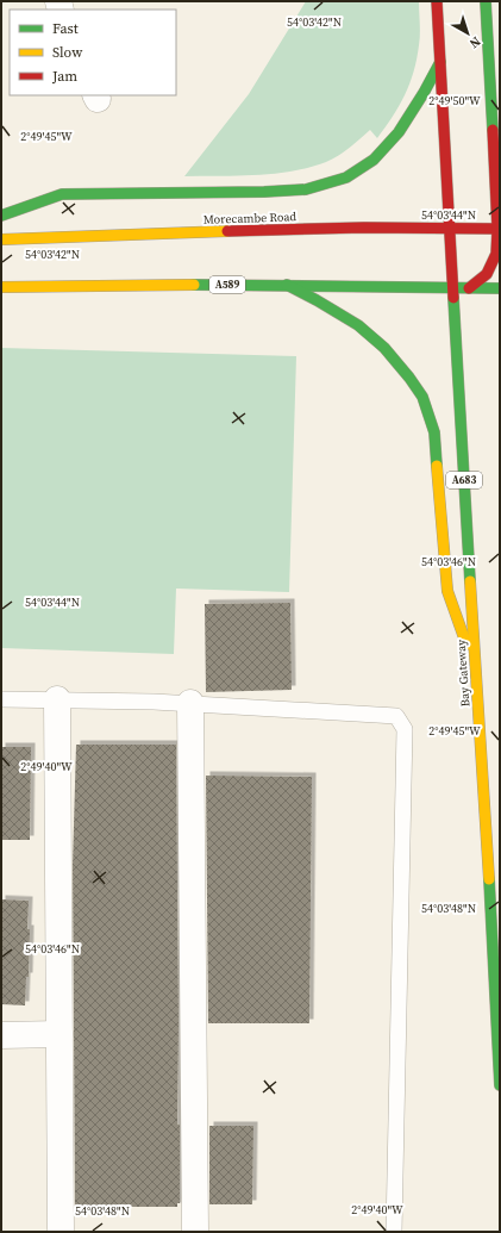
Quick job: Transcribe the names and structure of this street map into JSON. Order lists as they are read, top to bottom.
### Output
{
  "streets": {
    "main road": [
      "Morecambe Road",
      "A589",
      "A683",
      "Bay Gateway"
    ]
  },
  "crossings": [
    ["Morecambe Road", "A683"],
    ["A589", "A683"],
    ["A589", "Bay Gateway"],
    ["A683", "Bay Gateway"]
  ],
  "legend": ["Fast", "Slow", "Jam"],
  "north": "bottom right",
  "coordinates": [
    "54°03'42\"N",
    "2°49'50\"W",
    "2°49'45\"W",
    "54°03'44\"N",
    "54°03'46\"N",
    "2°49'40\"W",
    "54°03'48\"N"
  ]
}
